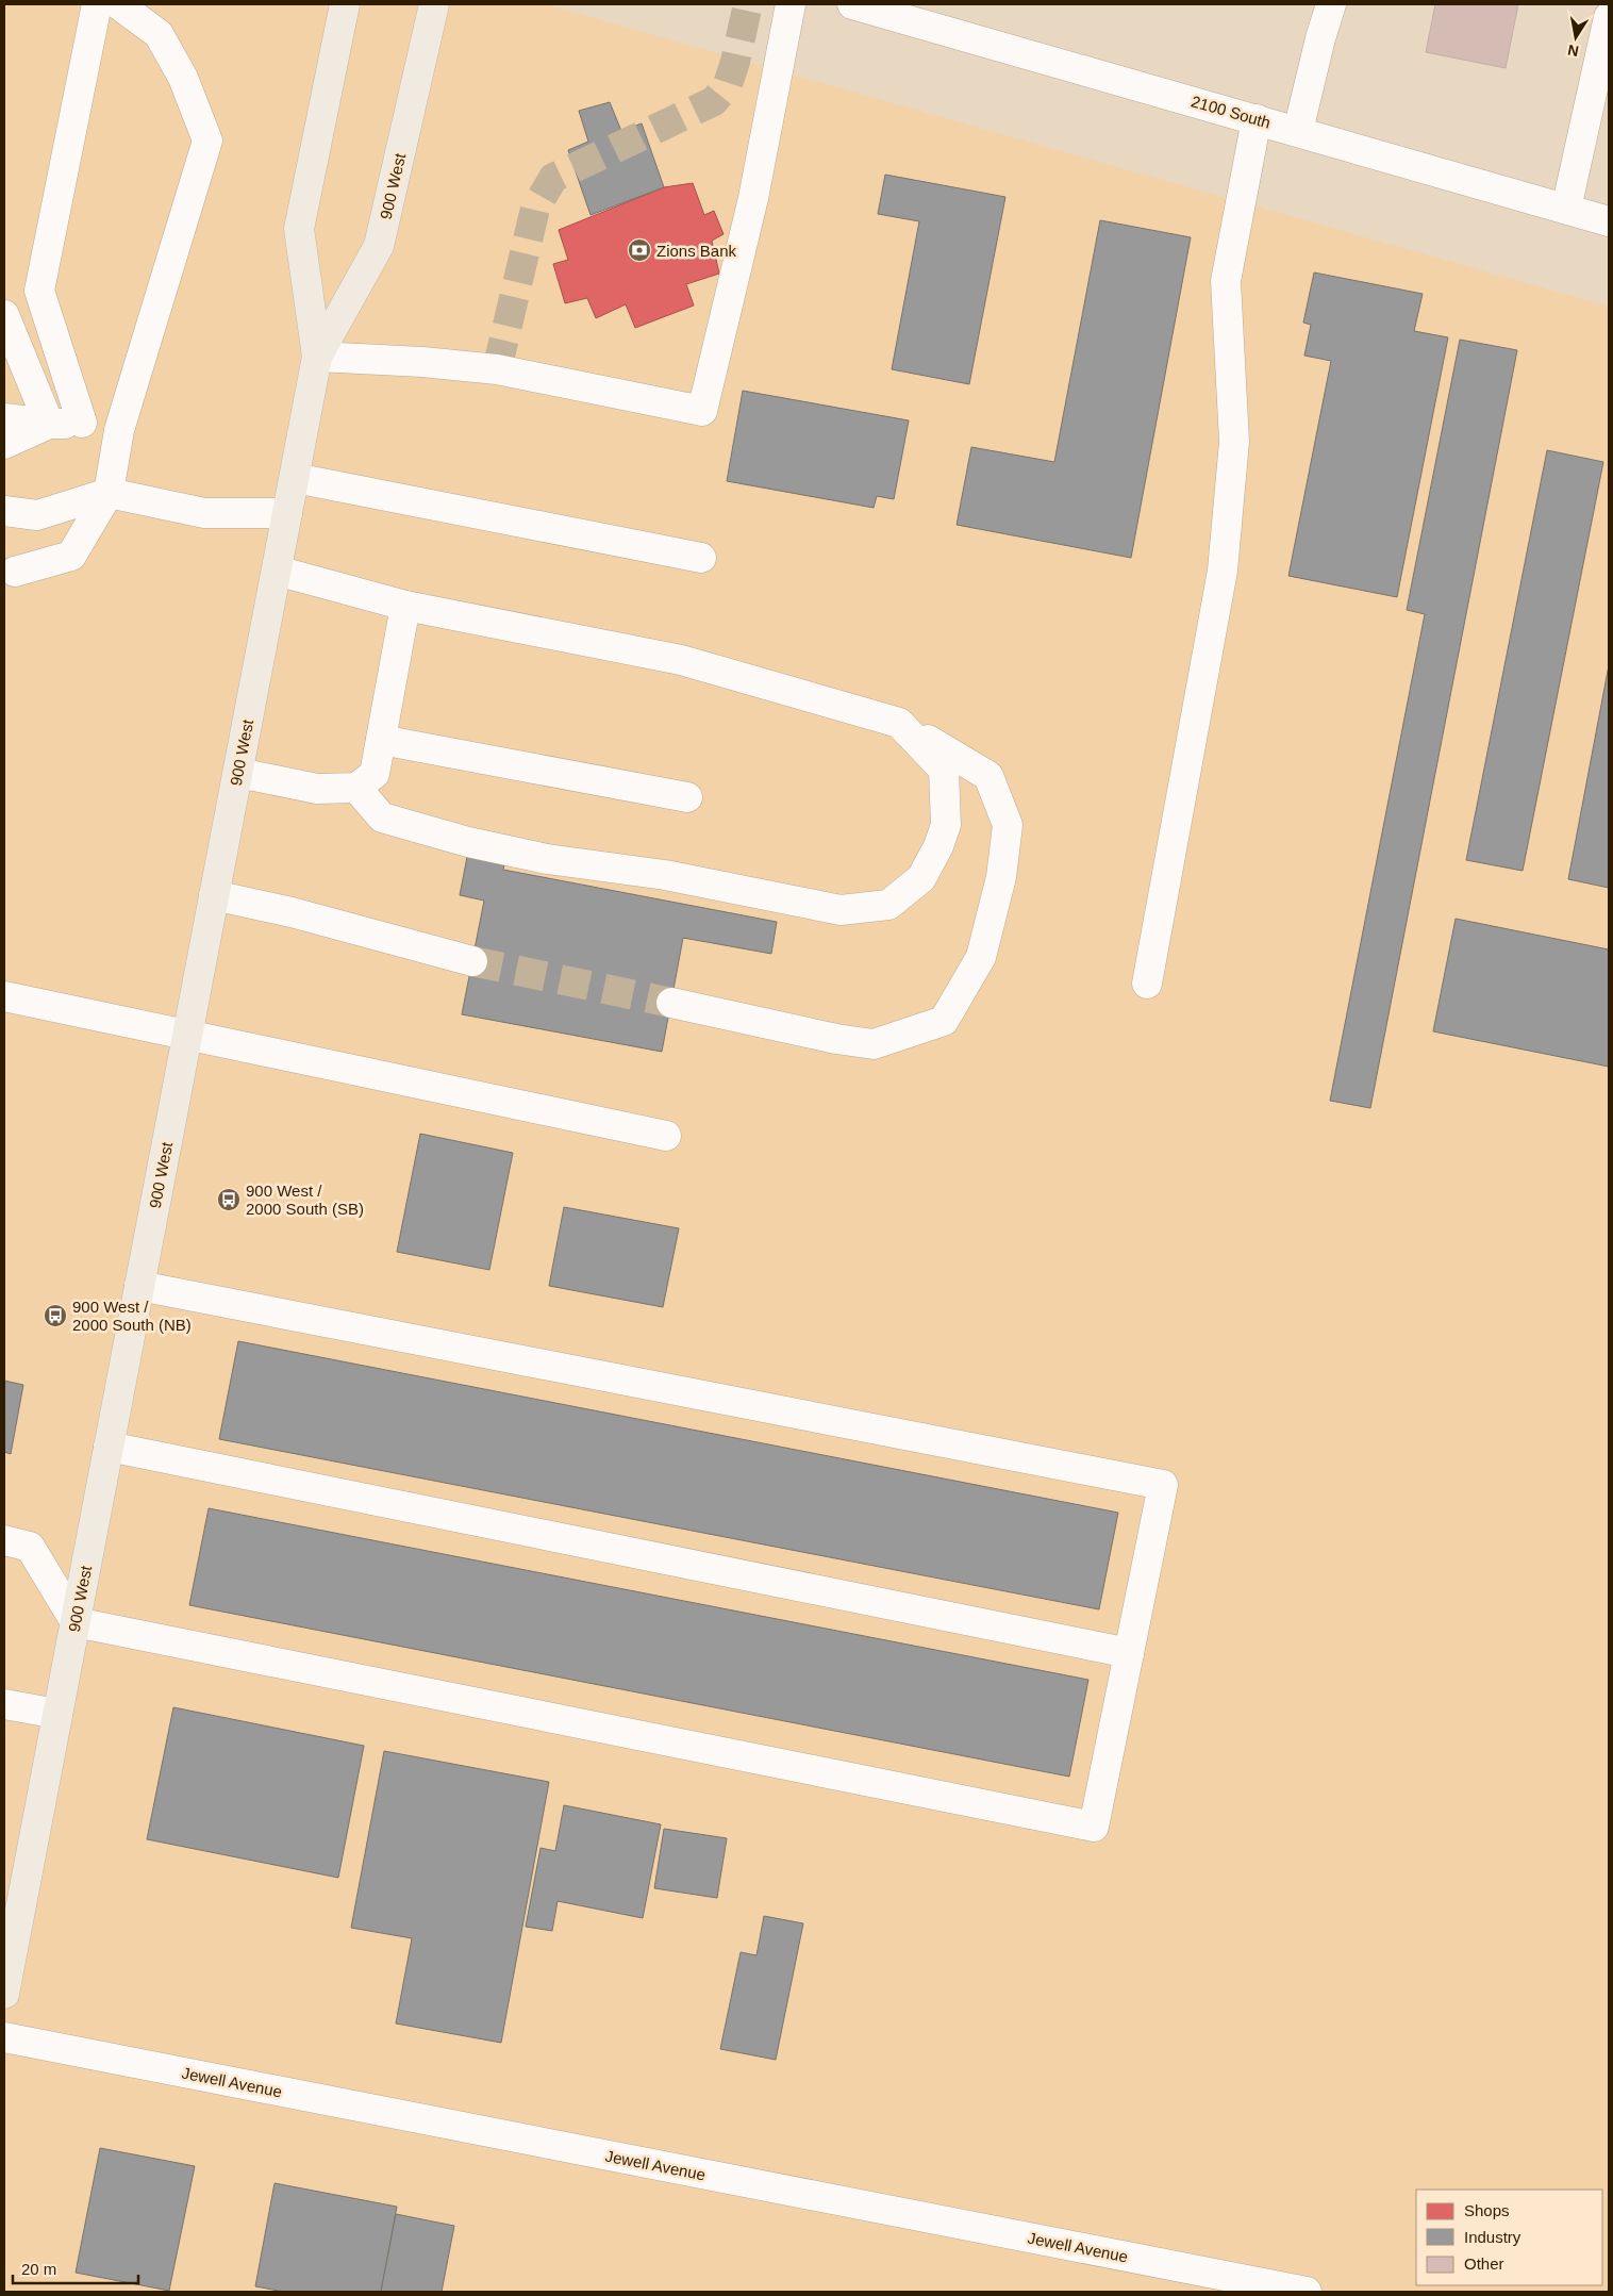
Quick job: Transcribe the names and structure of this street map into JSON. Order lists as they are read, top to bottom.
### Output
{
  "streets": {
    "main road": ["900 West"],
    "street": ["2100 South", "Jewell Avenue"]
  },
  "places": {
    "bank": ["Zions Bank"],
    "bus stop": ["900 West / 2000 South (SB)", "900 West / 2000 South (NB)"]
  },
  "legend": ["Shops", "Industry", "Other"],
  "scale_bar": "20 m",
  "north": "bottom"
}
